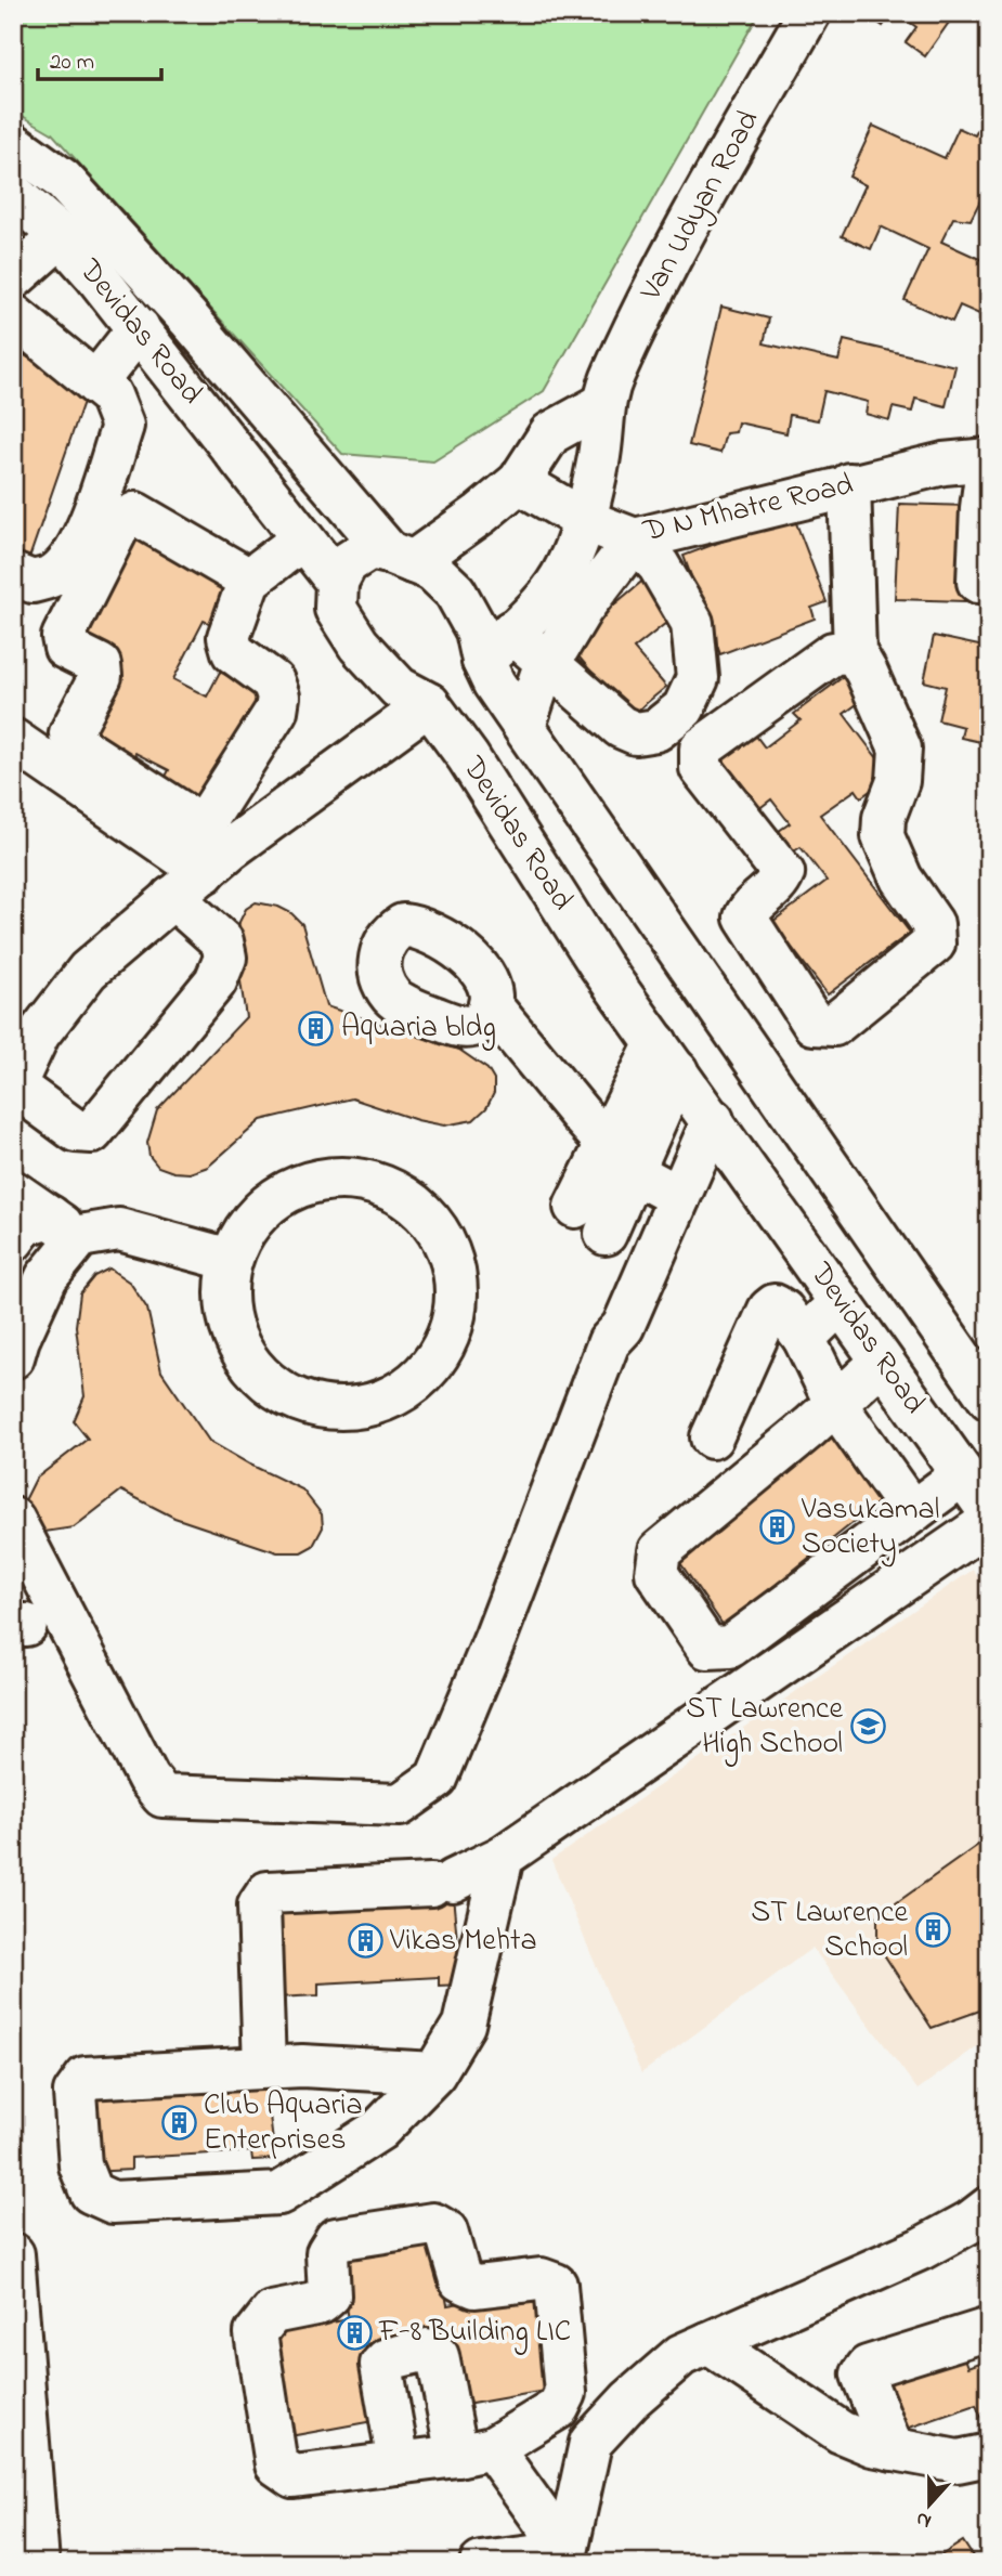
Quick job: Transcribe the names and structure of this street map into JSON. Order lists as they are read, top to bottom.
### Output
{
  "streets": {
    "street": ["Van Udyan Road", "Devidas Road", "D N Mhatre Road"]
  },
  "crossings": [
    ["Van Udyan Road", "Devidas Road"],
    ["Van Udyan Road", "D N Mhatre Road"]
  ],
  "places": {
    "building": [
      "Aquaria bldg",
      "Vasukamal Society",
      "ST Lawrence School",
      "Vikas Mehta",
      "Club Aquaria Enterprises",
      "F-8 Building LIC"
    ],
    "school or university": ["ST Lawrence High School"]
  },
  "scale_bar": "20 m",
  "north": "bottom"
}
